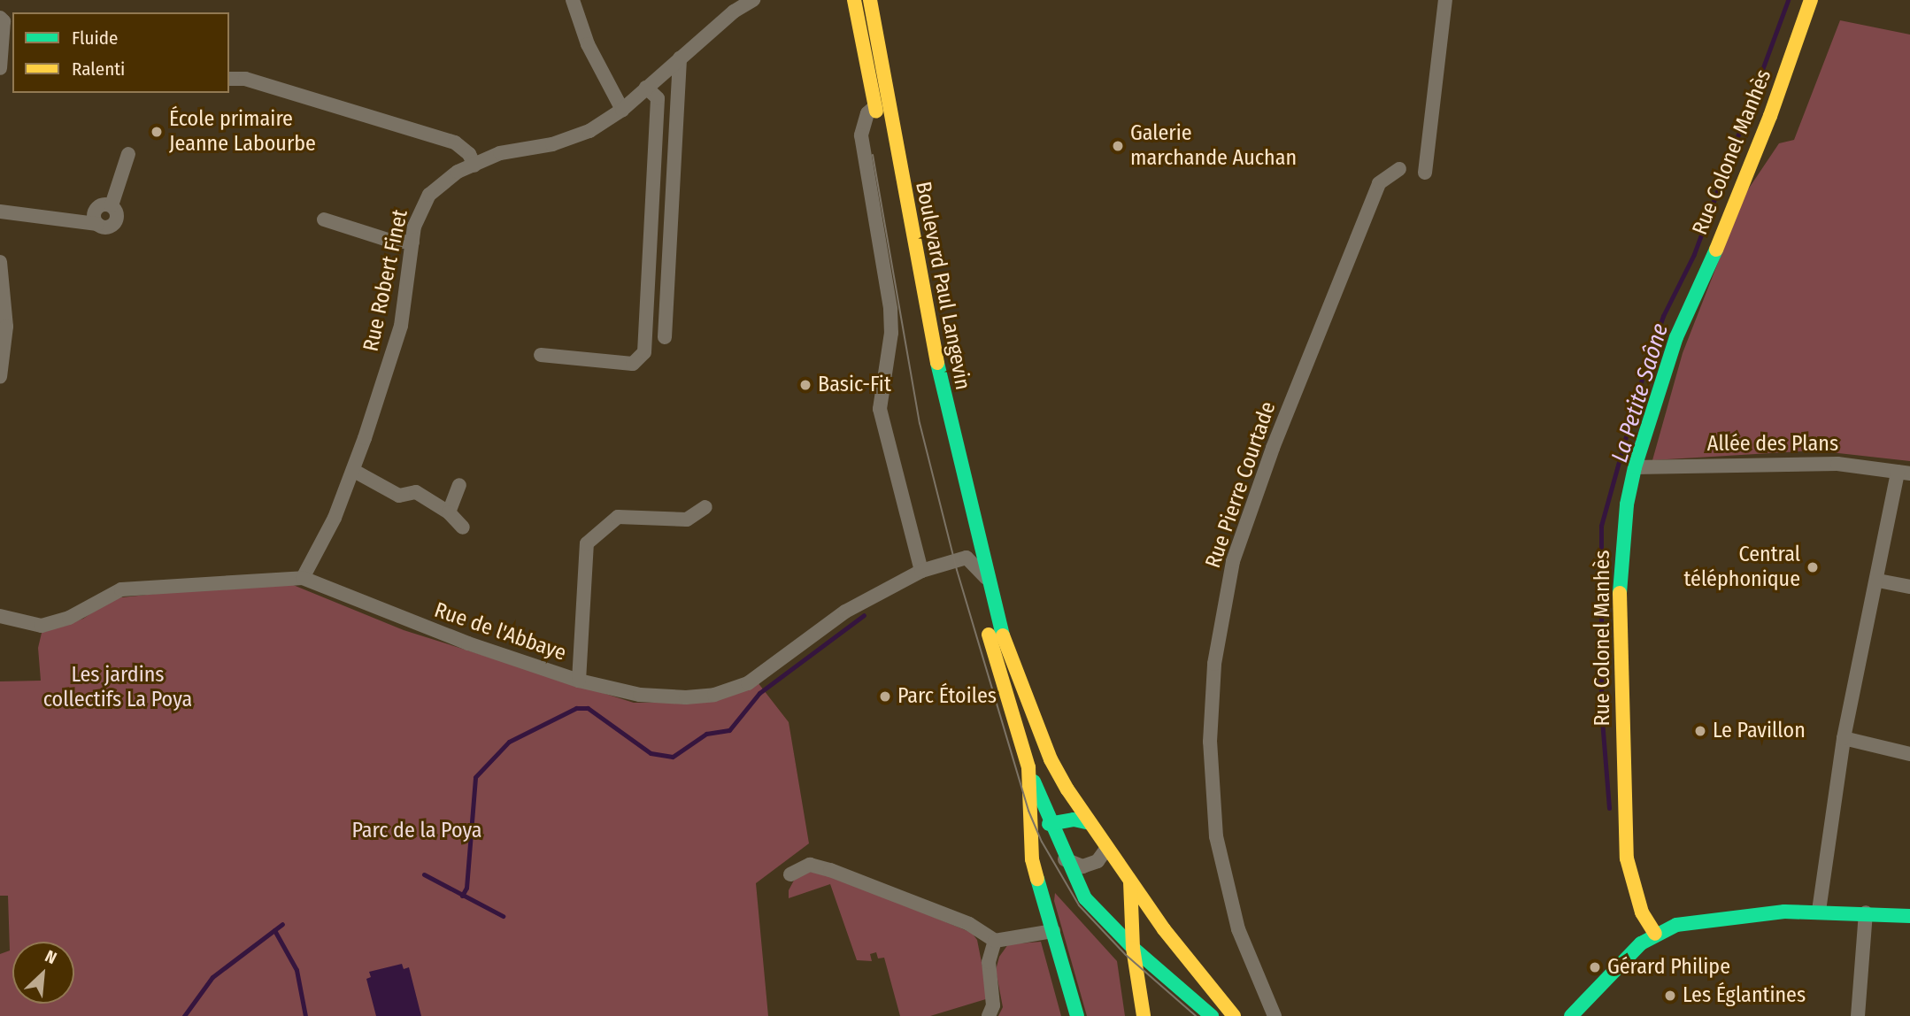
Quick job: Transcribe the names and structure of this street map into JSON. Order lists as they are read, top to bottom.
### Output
{
  "streets": {
    "main road": ["Rue Colonel Manhès", "Boulevard Paul Langevin"],
    "street": [
      "Rue Robert Finet",
      "Allée des Plans",
      "Rue Pierre Courtade",
      "Rue de l'Abbaye"
    ]
  },
  "crossings": [
    ["Rue Colonel Manhès", "Allée des Plans"],
    ["Rue Robert Finet", "Rue de l'Abbaye"],
    ["Boulevard Paul Langevin", "Rue de l'Abbaye"]
  ],
  "water": ["La Petite Saône"],
  "parks": ["Les jardins collectifs La Poya", "Parc de la Poya"],
  "places": [
    "École primaire Jeanne Labourbe",
    "Galerie marchande Auchan",
    "Basic-Fit",
    "Central téléphonique",
    "Parc Étoiles",
    "Le Pavillon",
    "Gérard Philipe",
    "Les Églantines"
  ],
  "legend": ["Fluide", "Ralenti"],
  "north": "top right"
}
